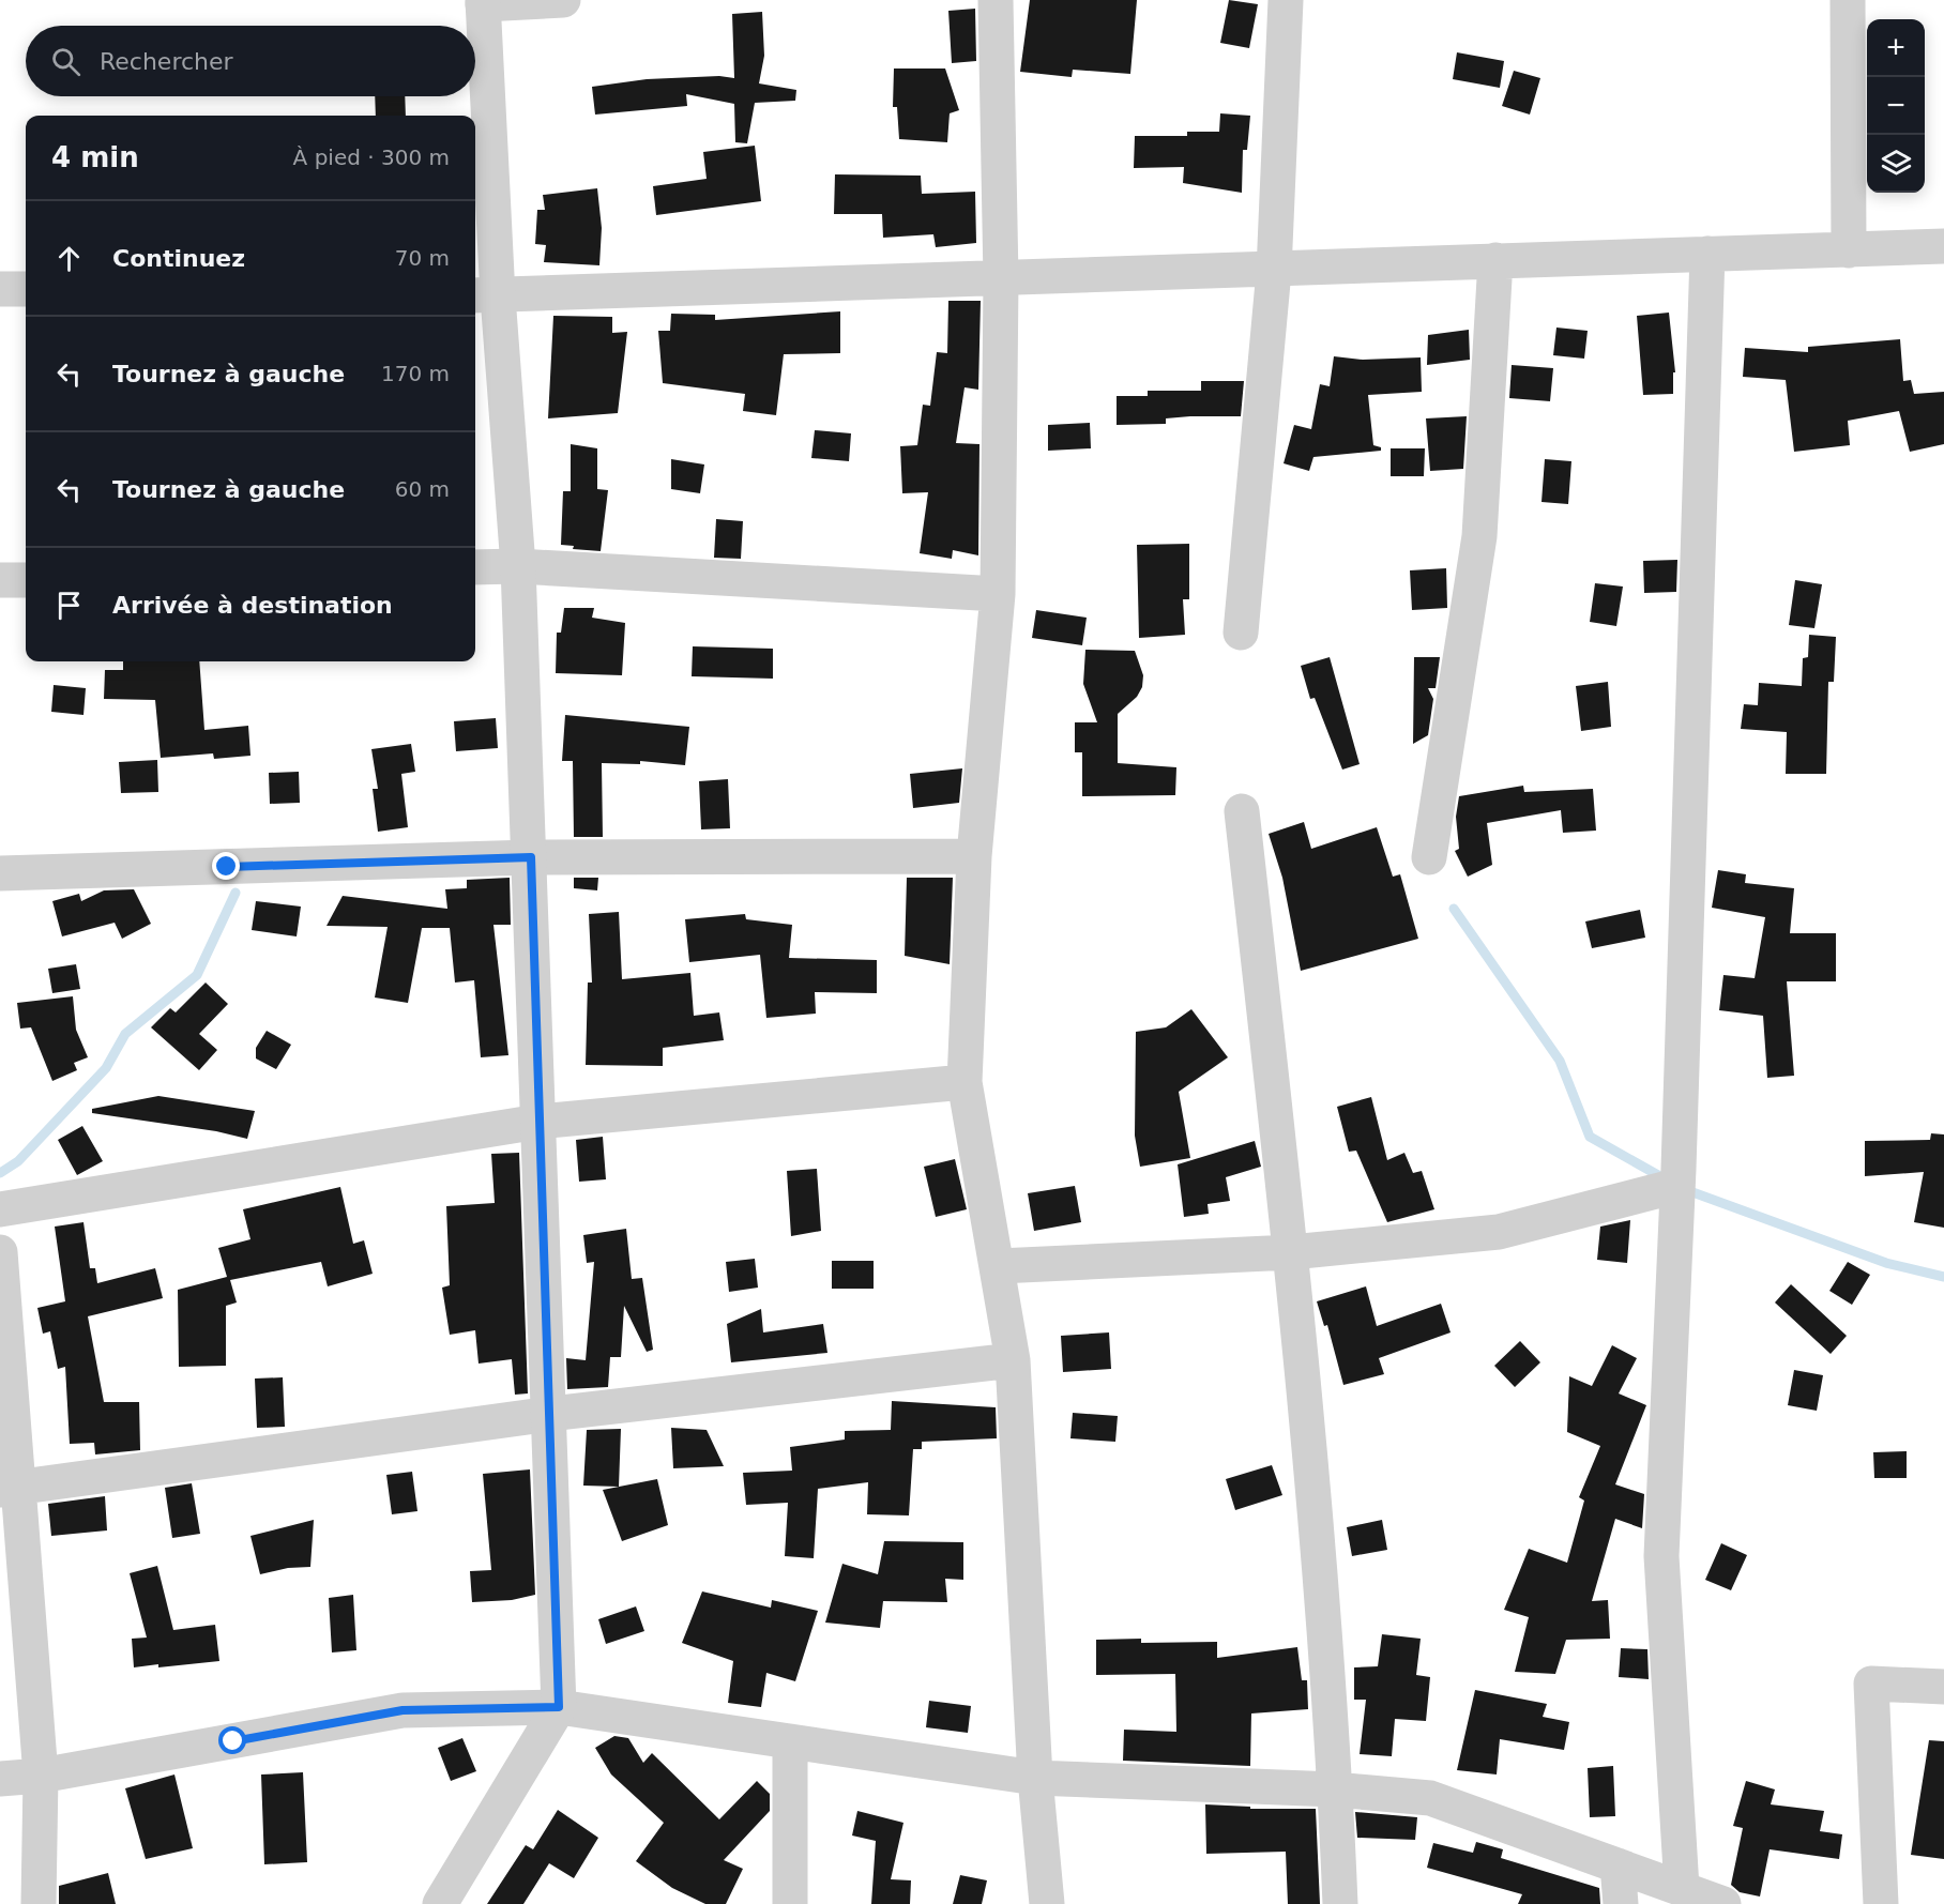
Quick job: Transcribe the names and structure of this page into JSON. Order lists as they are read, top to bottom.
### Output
{
  "page": {
    "map_buttons": ["+", "−"],
    "search": "Rechercher",
    "heading": ["4 min", "À pied · 300 m"],
    "list": [
      ["Continuez", "70 m"],
      ["Tournez à gauche", "170 m"],
      ["Tournez à gauche", "60 m"],
      "Arrivée à destination"
    ]
  }
}
